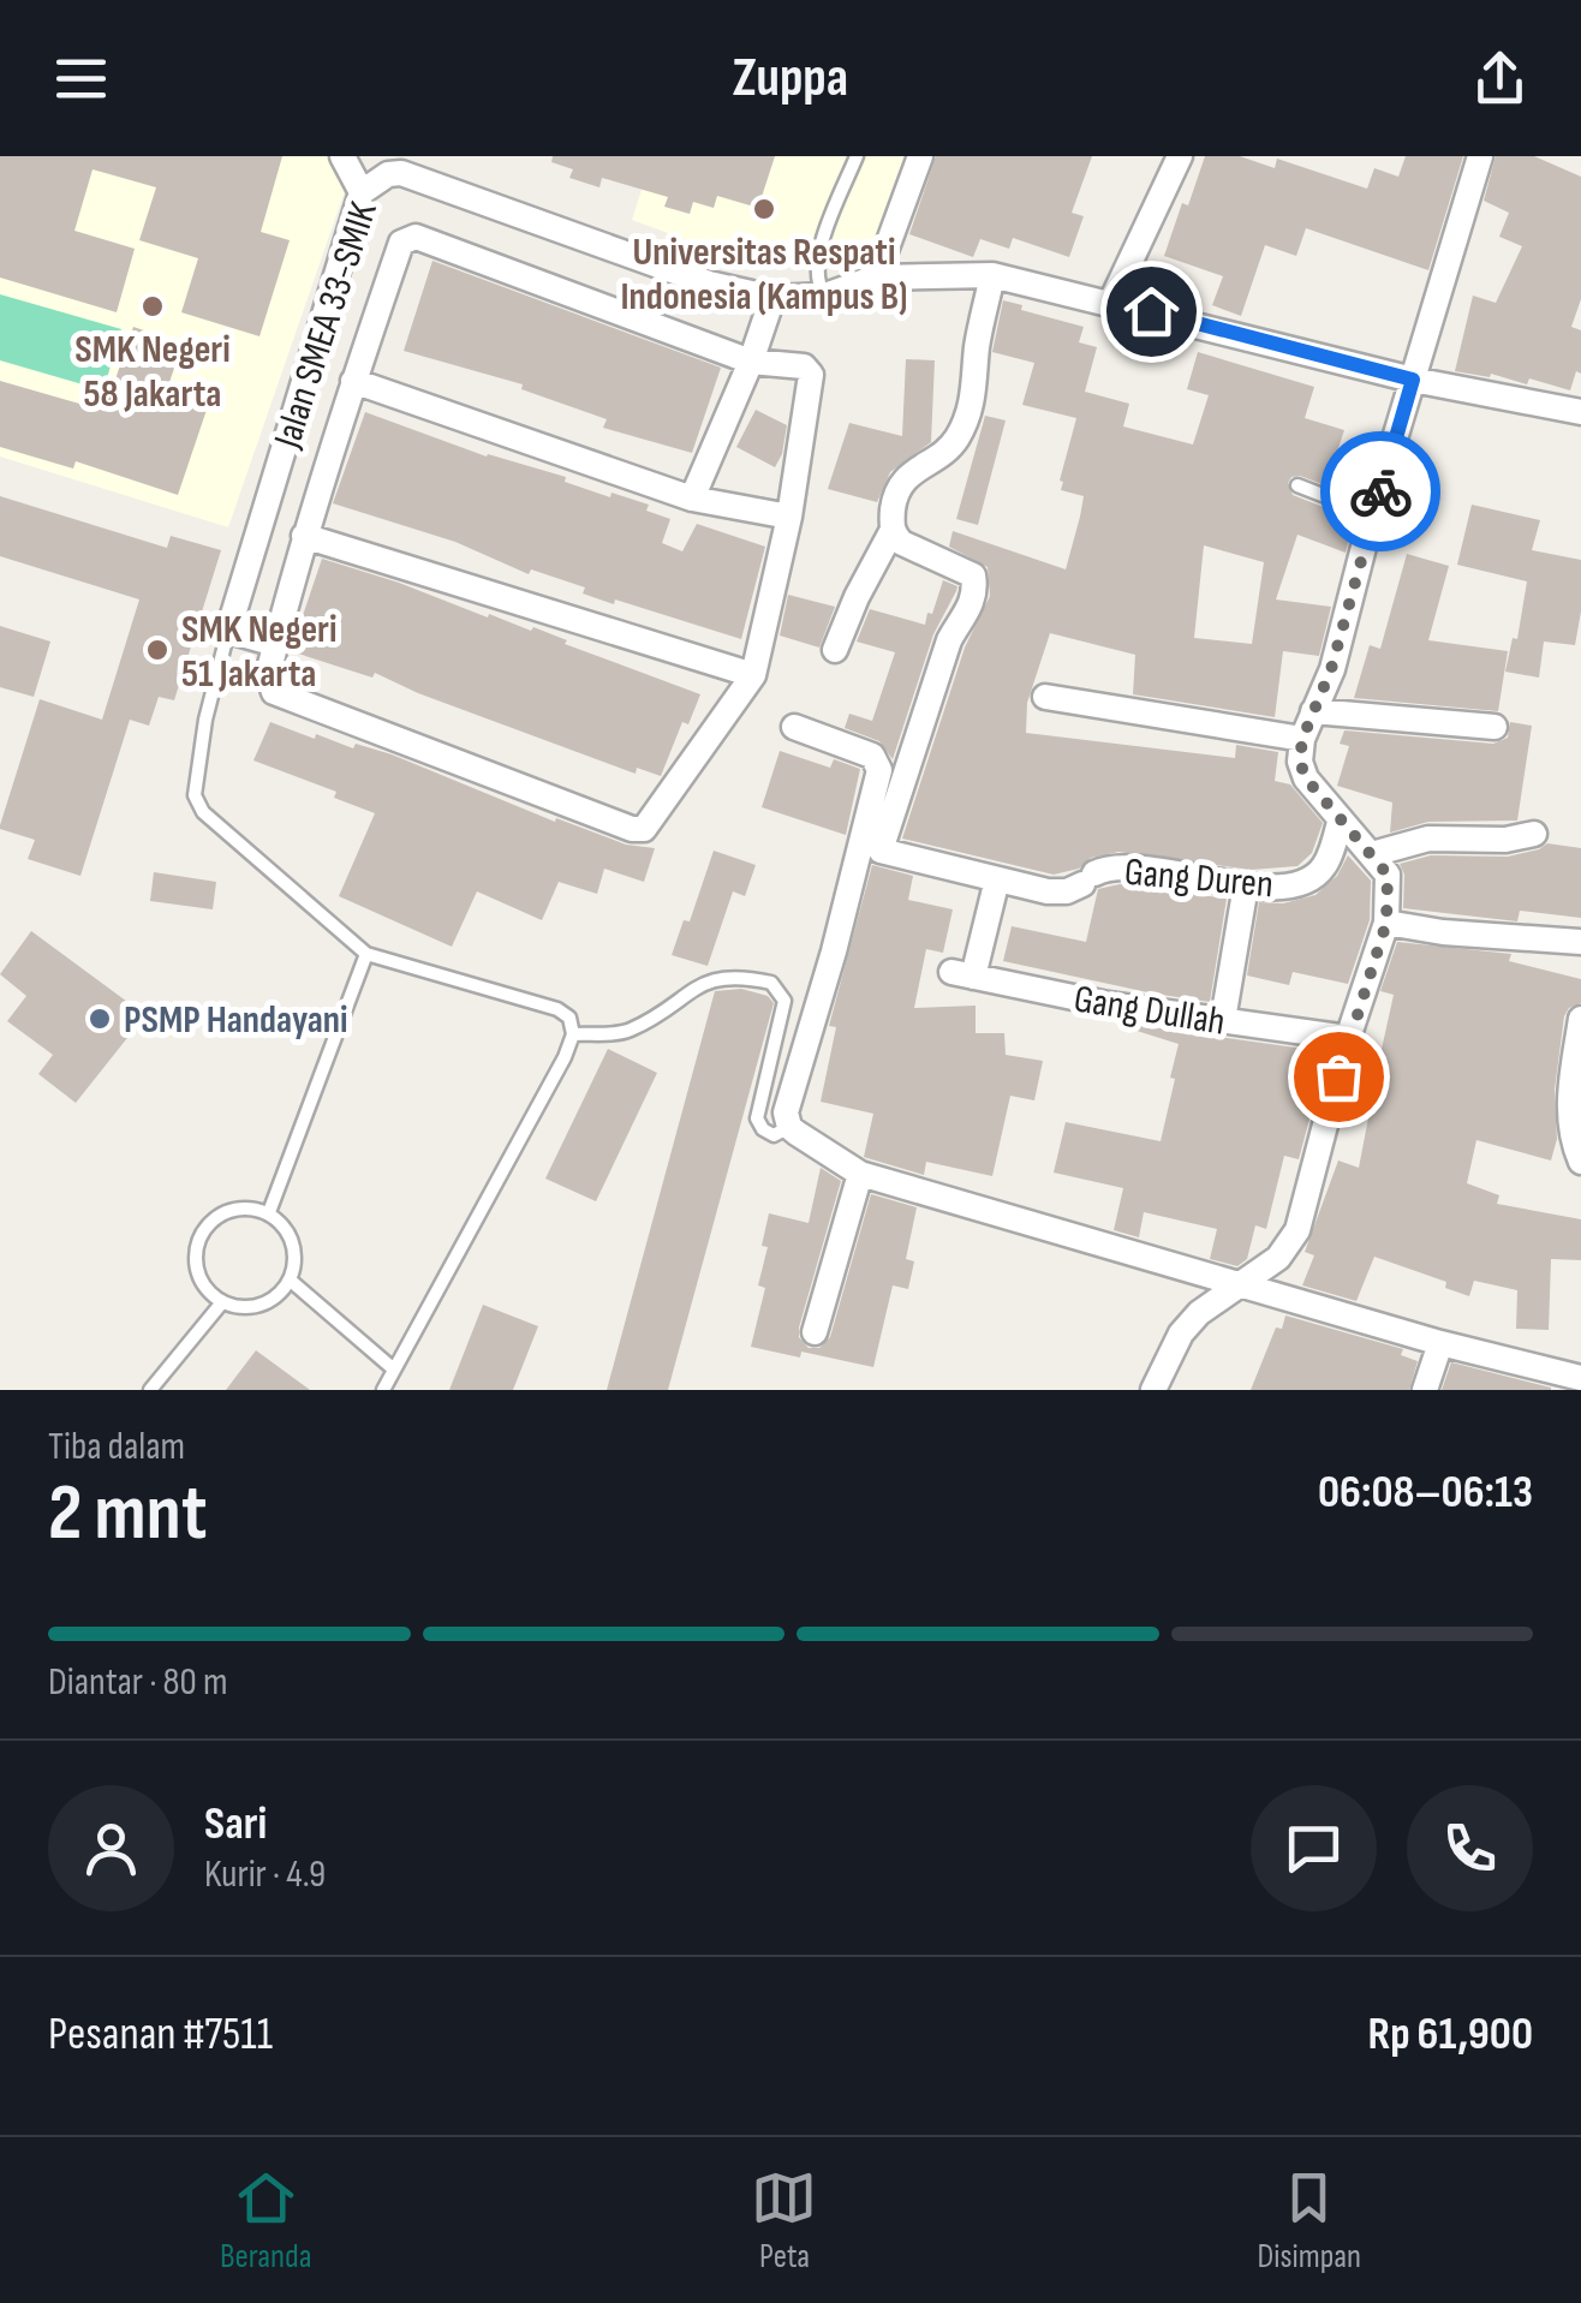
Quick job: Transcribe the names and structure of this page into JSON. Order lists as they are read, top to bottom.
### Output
{
  "streets": {
    "street": ["Jalan SMEA 33-SMIK", "Gang Duren", "Gang Dullah"]
  },
  "crossings": [
    ["Gang Duren", "Gang Dullah"]
  ],
  "places": [
    "Universitas Respati Indonesia (Kampus B)",
    "SMK Negeri 58 Jakarta",
    "SMK Negeri 51 Jakarta",
    "PSMP Handayani"
  ],
  "page": {
    "header": "Zuppa",
    "heading": ["2 mnt", "Tiba dalam", "06:08–06:13"],
    "panel": [
      "Sari",
      "Kurir · 4.9",
      "Pesanan #7511",
      "Rp 61,900"
    ],
    "bar": "Diantar · 80 m",
    "tabs": ["Beranda", "Peta", "Disimpan"]
  }
}
